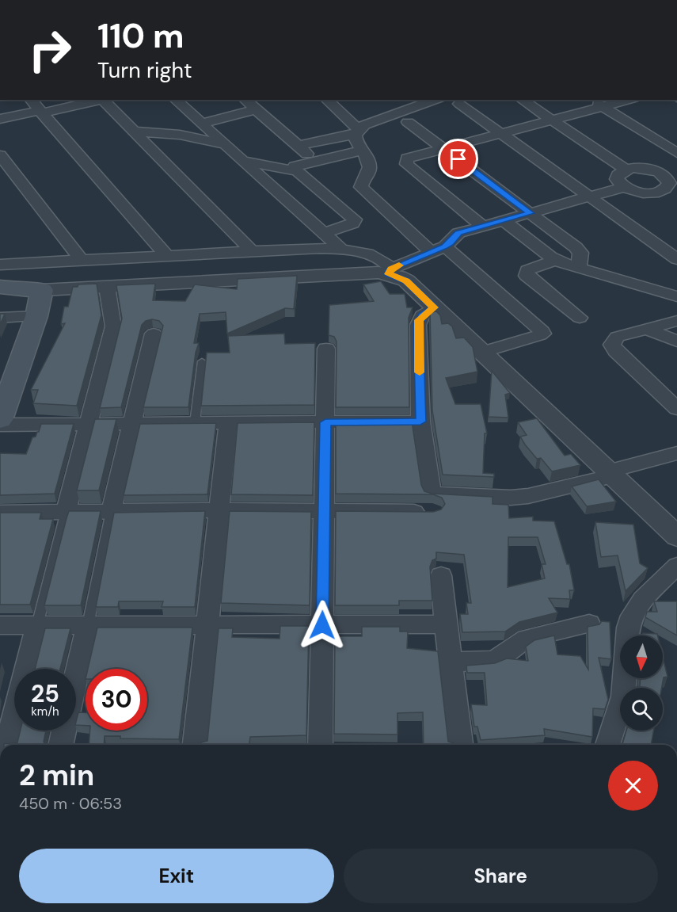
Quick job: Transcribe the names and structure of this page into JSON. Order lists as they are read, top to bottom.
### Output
{
  "north": "bottom",
  "page": {
    "turn": ["110 m", "Turn right"],
    "speed": "25 km/h",
    "limit": "30",
    "heading": ["2 min", "450 m · 06:53"],
    "buttons": ["Exit", "Share"]
  }
}
